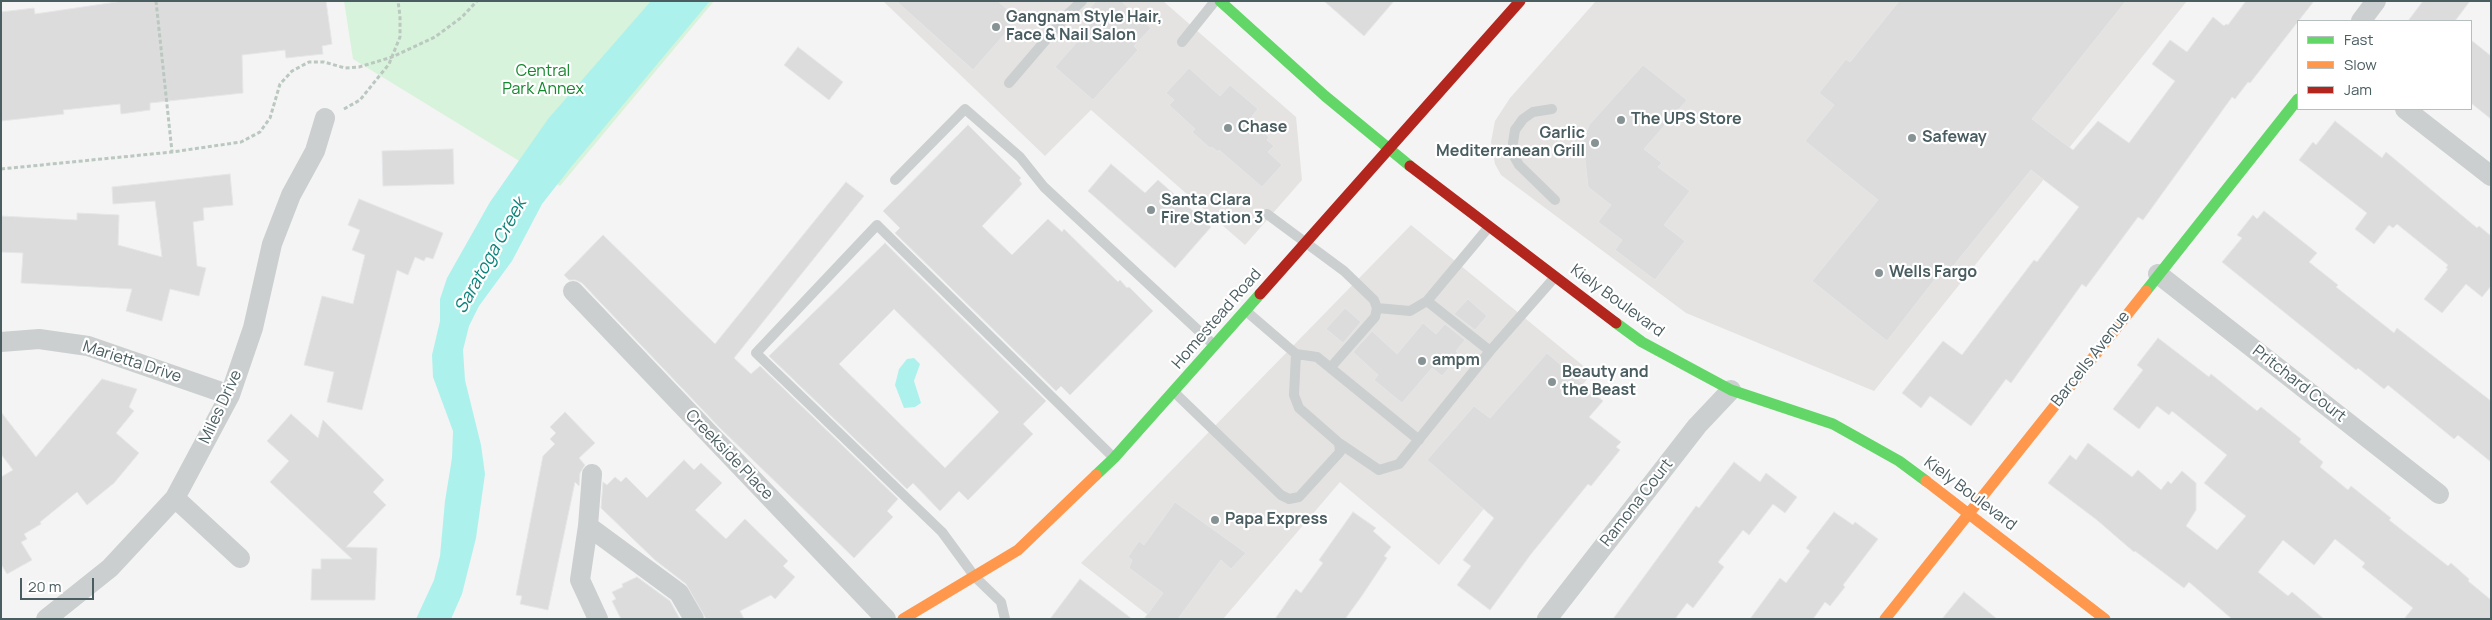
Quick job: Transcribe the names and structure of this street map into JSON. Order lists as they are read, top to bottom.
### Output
{
  "streets": {
    "main road": ["Kiely Boulevard", "Homestead Road", "Barcells Avenue"],
    "street": [
      "Marietta Drive",
      "Pritchard Court",
      "Miles Drive",
      "Creekside Place",
      "Ramona Court"
    ]
  },
  "crossings": [
    ["Kiely Boulevard", "Homestead Road"],
    ["Kiely Boulevard", "Barcells Avenue"],
    ["Kiely Boulevard", "Ramona Court"],
    ["Barcells Avenue", "Pritchard Court"],
    ["Marietta Drive", "Miles Drive"]
  ],
  "water": ["Saratoga Creek"],
  "parks": ["Central Park Annex"],
  "places": [
    "Gangnam Style Hair, Face & Nail Salon",
    "The UPS Store",
    "Chase",
    "Safeway",
    "Garlic Mediterranean Grill",
    "Santa Clara Fire Station 3",
    "Wells Fargo",
    "ampm",
    "Beauty and the Beast",
    "Papa Express"
  ],
  "legend": ["Fast", "Slow", "Jam"],
  "scale_bar": "20 m"
}
